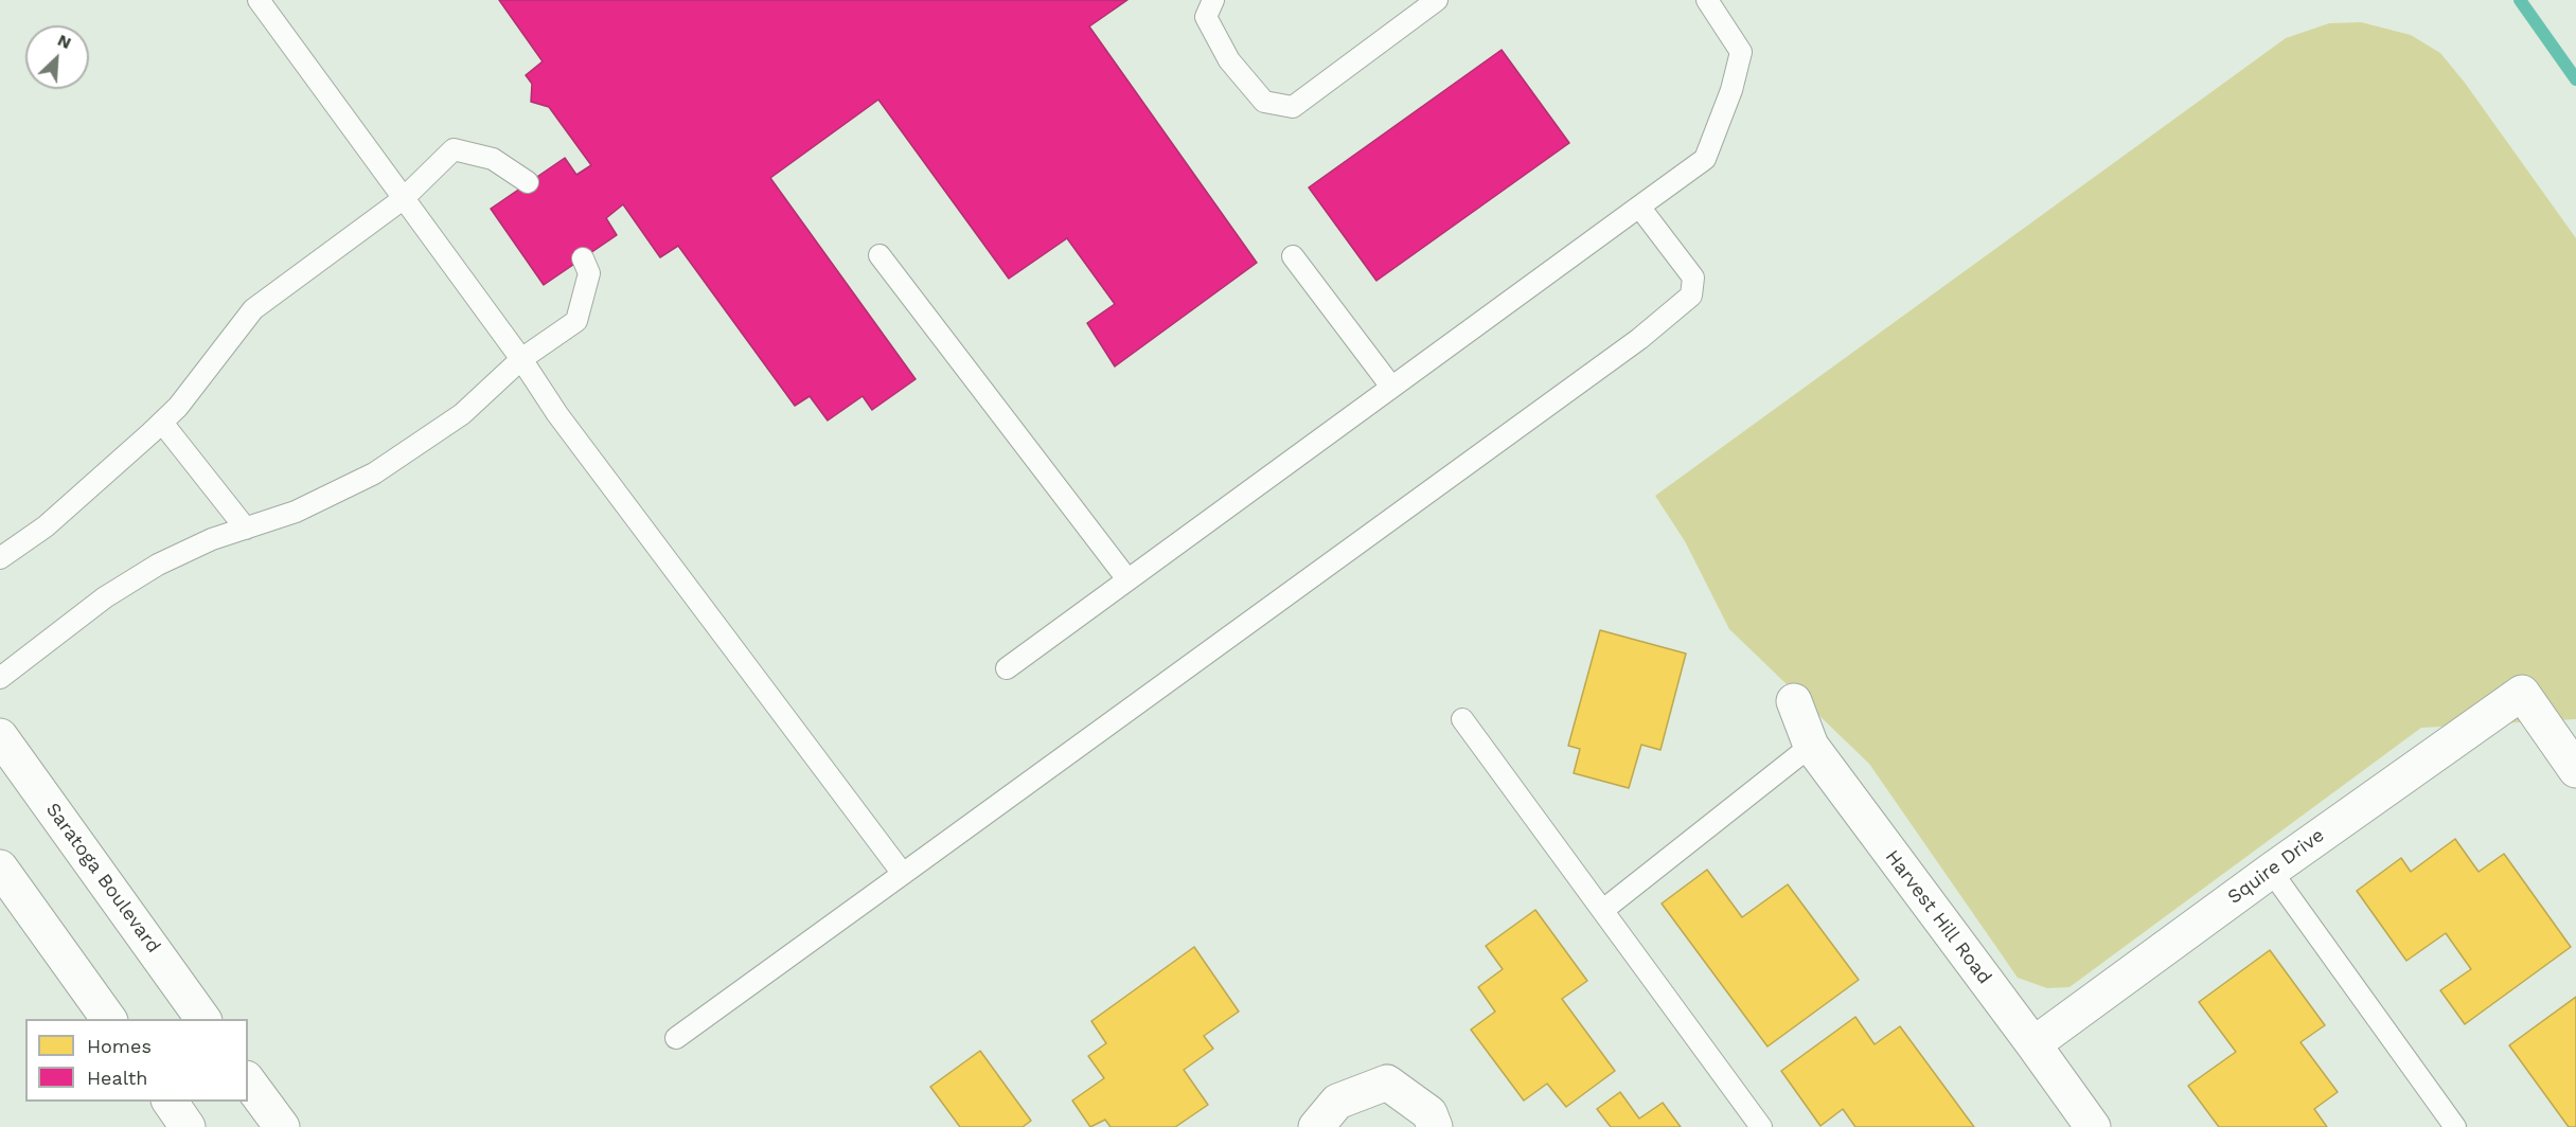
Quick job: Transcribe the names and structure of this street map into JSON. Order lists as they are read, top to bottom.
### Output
{
  "streets": {
    "street": ["Squire Drive", "Saratoga Boulevard", "Harvest Hill Road"]
  },
  "crossings": [
    ["Squire Drive", "Harvest Hill Road"]
  ],
  "legend": ["Homes", "Health"],
  "north": "top right"
}
